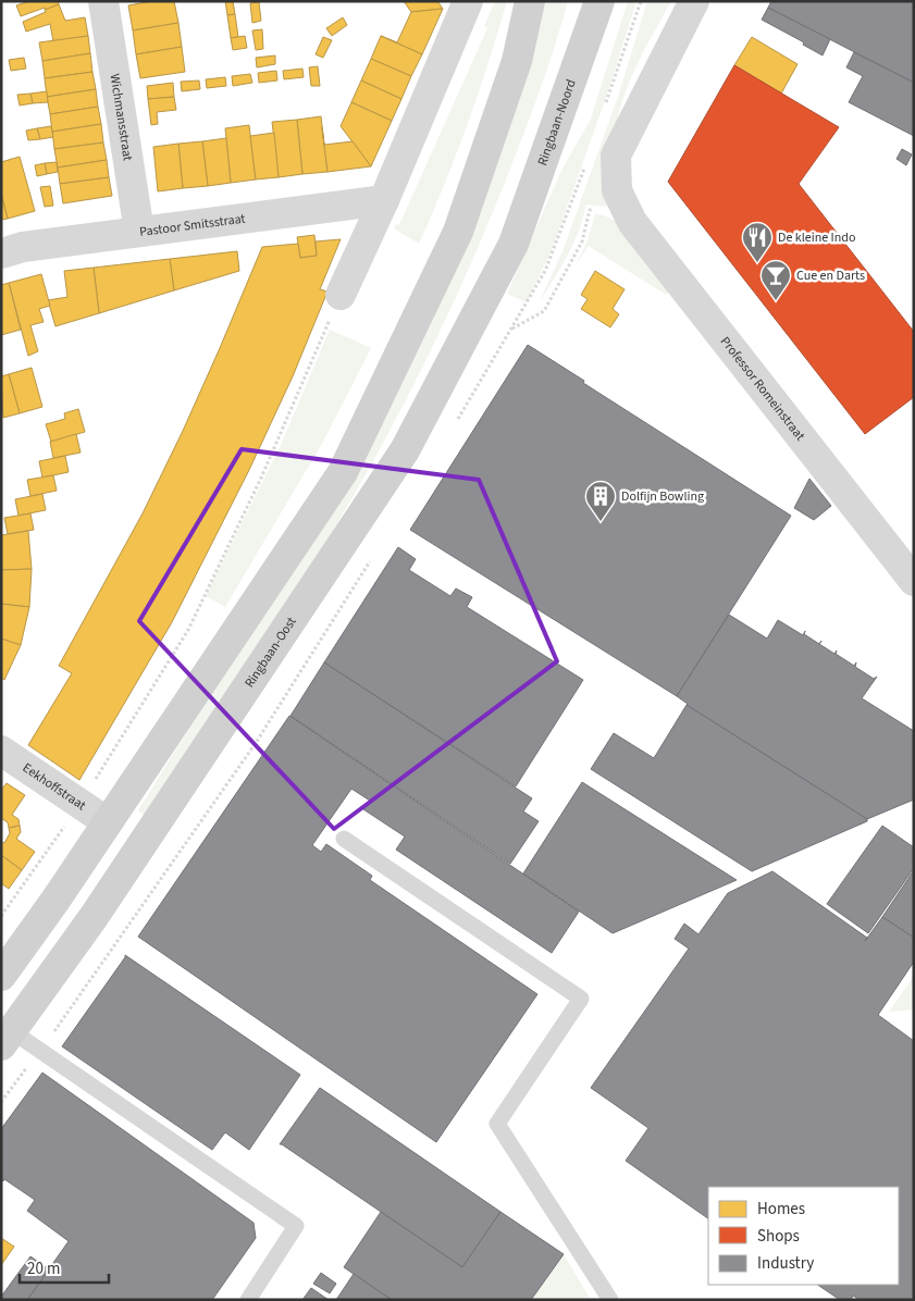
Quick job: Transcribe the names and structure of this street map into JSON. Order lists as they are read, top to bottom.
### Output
{
  "streets": {
    "main road": ["Ringbaan-Noord", "Ringbaan-Oost"],
    "street": [
      "Wichmansstraat",
      "Pastoor Smitsstraat",
      "Professor Romeinstraat",
      "Eekhoffstraat"
    ]
  },
  "crossings": [
    ["Wichmansstraat", "Pastoor Smitsstraat"],
    ["Ringbaan-Noord", "Ringbaan-Oost"]
  ],
  "places": {
    "restaurant": ["De kleine Indo"],
    "bar": ["Cue en Darts"],
    "building": ["Dolfijn Bowling"]
  },
  "legend": ["Homes", "Shops", "Industry"],
  "scale_bar": "20 m"
}
